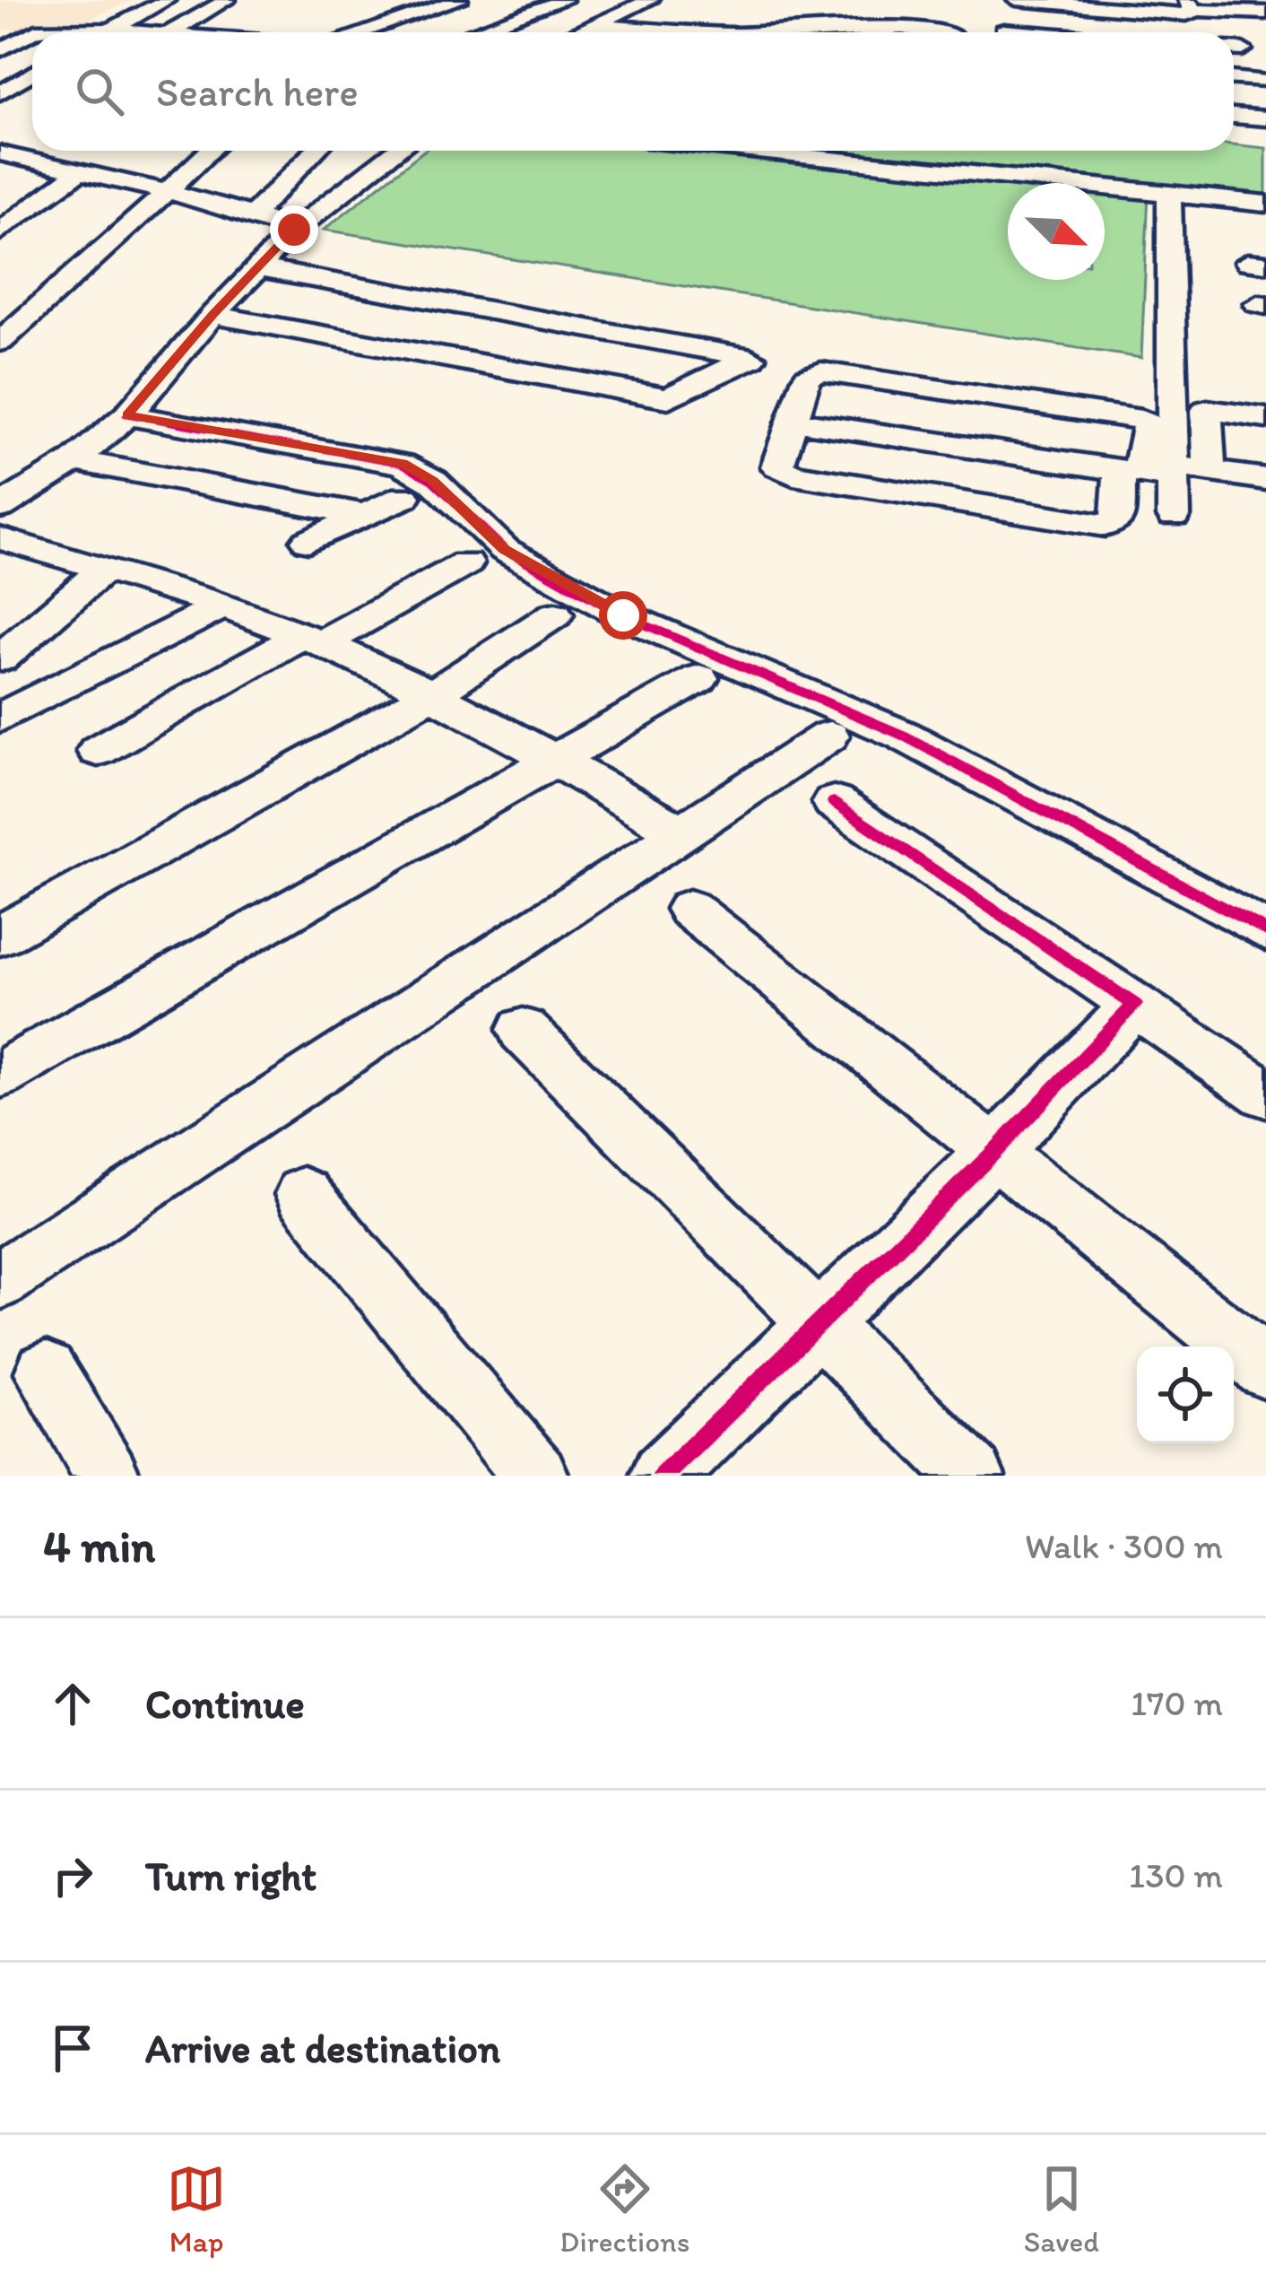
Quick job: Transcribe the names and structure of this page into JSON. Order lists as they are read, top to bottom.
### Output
{
  "north": "bottom right",
  "page": {
    "search": "Search here",
    "heading": ["4 min", "Walk · 300 m"],
    "list": [
      ["Continue", "170 m"],
      ["Turn right", "130 m"],
      "Arrive at destination"
    ],
    "nav": ["Map", "Directions", "Saved"]
  }
}
